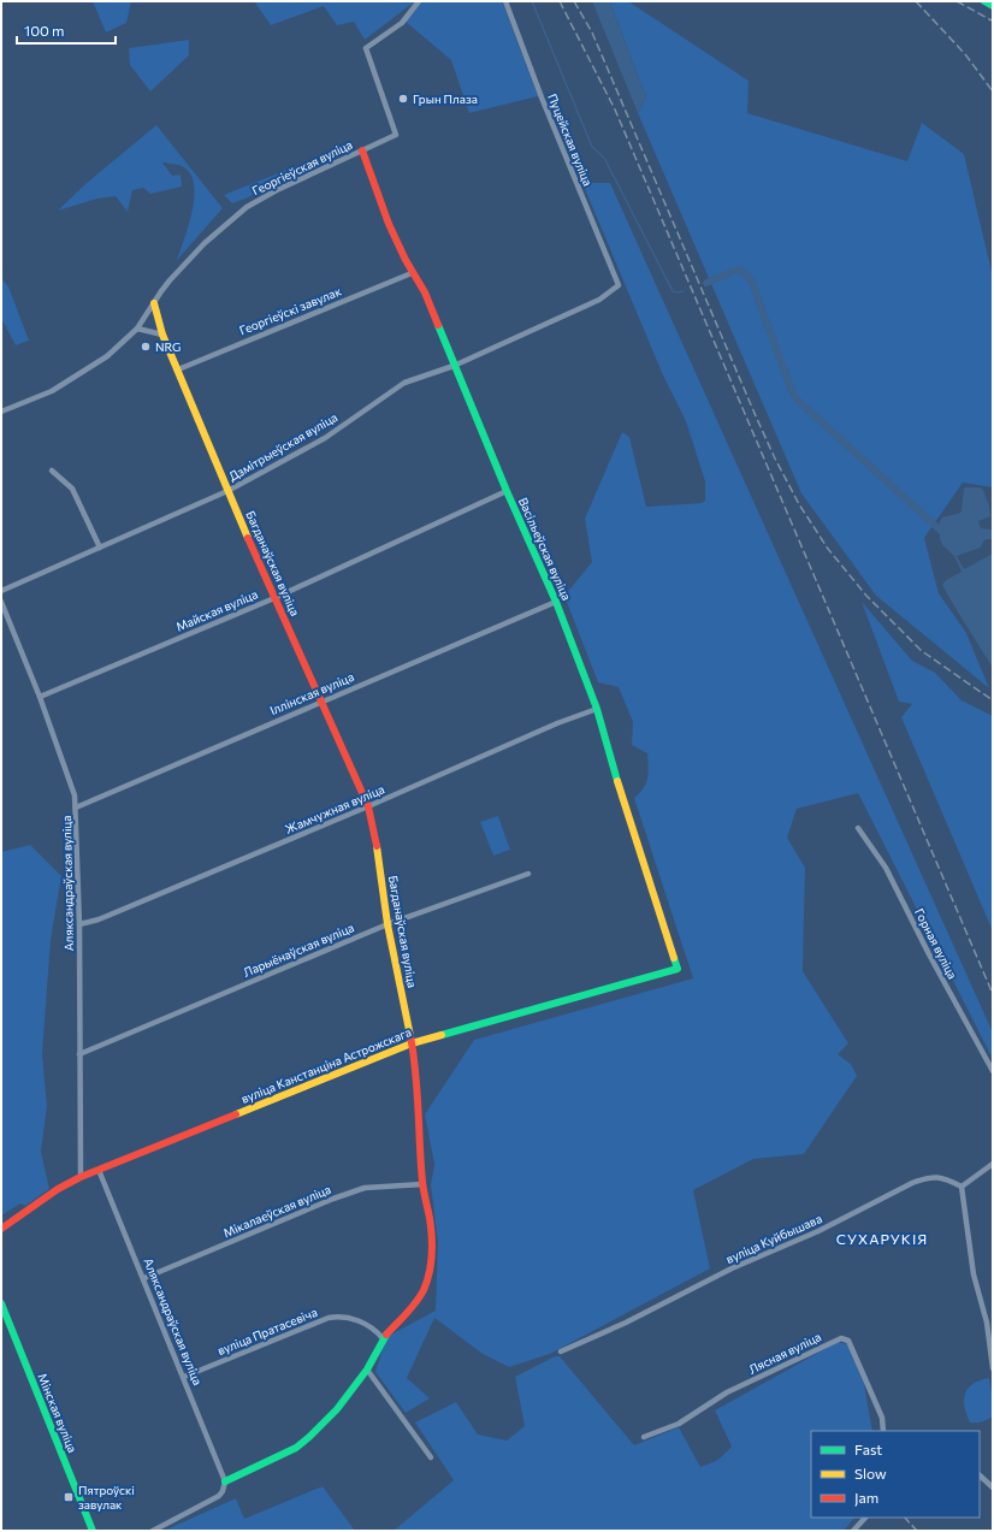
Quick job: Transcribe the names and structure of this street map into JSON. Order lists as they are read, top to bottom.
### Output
{
  "streets": {
    "street": [
      "Пуцейская вуліца",
      "Георгіеўская вуліца",
      "Георгіеўскі завулак",
      "Дзмітрыеўская вуліца",
      "Васільеўская вуліца",
      "Багданаўская вуліца",
      "Майская вуліца",
      "Іллінская вуліца",
      "Жамчужная вуліца",
      "Аляксандраўская вуліца",
      "Горная вуліца",
      "Ларыёнаўская вуліца",
      "вуліца Канстанціна Астрожскага",
      "Мікалаеўская вуліца",
      "вуліца Куйбышава",
      "вуліца Пратасевіча",
      "Лясная вуліца",
      "Мінская вуліца"
    ]
  },
  "crossings": [
    ["Пуцейская вуліца", "Дзмітрыеўская вуліца"],
    ["Георгіеўская вуліца", "Васільеўская вуліца"],
    ["Георгіеўская вуліца", "Багданаўская вуліца"],
    ["Георгіеўскі завулак", "Васільеўская вуліца"],
    ["Георгіеўскі завулак", "Багданаўская вуліца"],
    ["Дзмітрыеўская вуліца", "Васільеўская вуліца"],
    ["Дзмітрыеўская вуліца", "Багданаўская вуліца"],
    ["Васільеўская вуліца", "Майская вуліца"],
    ["Васільеўская вуліца", "Іллінская вуліца"],
    ["Васільеўская вуліца", "Жамчужная вуліца"],
    ["Васільеўская вуліца", "вуліца Канстанціна Астрожскага"],
    ["Багданаўская вуліца", "Майская вуліца"],
    ["Багданаўская вуліца", "Іллінская вуліца"],
    ["Багданаўская вуліца", "Жамчужная вуліца"],
    ["Багданаўская вуліца", "Аляксандраўская вуліца"],
    ["Багданаўская вуліца", "Ларыёнаўская вуліца"],
    ["Багданаўская вуліца", "вуліца Канстанціна Астрожскага"],
    ["Багданаўская вуліца", "Мікалаеўская вуліца"],
    ["Багданаўская вуліца", "вуліца Пратасевіча"],
    ["Майская вуліца", "Аляксандраўская вуліца"],
    ["Іллінская вуліца", "Аляксандраўская вуліца"],
    ["Жамчужная вуліца", "Аляксандраўская вуліца"],
    ["Аляксандраўская вуліца", "Ларыёнаўская вуліца"],
    ["Аляксандраўская вуліца", "вуліца Канстанціна Астрожскага"],
    ["Аляксандраўская вуліца", "Мікалаеўская вуліца"],
    ["Аляксандраўская вуліца", "вуліца Пратасевіча"]
  ],
  "districts": ["СУХАРУКІЯ"],
  "places": {
    "other": ["Грын Плаза", "NRG"],
    "transit": ["Пятроўскі завулак"]
  },
  "legend": ["Fast", "Slow", "Jam"],
  "scale_bar": "100 m"
}
